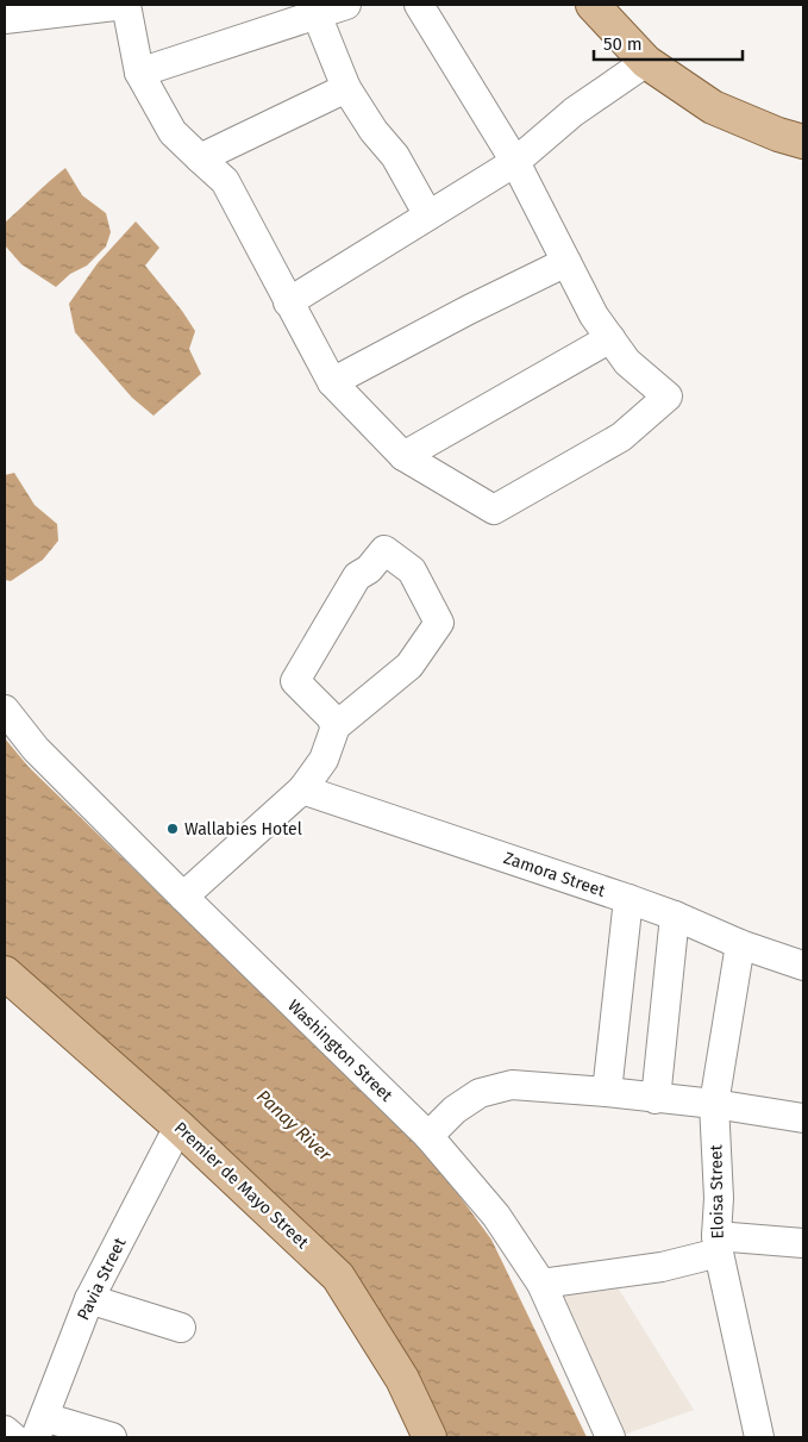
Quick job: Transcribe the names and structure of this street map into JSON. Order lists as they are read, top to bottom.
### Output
{
  "streets": {
    "main road": ["Premier de Mayo Street"],
    "street": [
      "Zamora Street",
      "Washington Street",
      "Eloisa Street",
      "Pavia Street"
    ]
  },
  "crossings": [
    ["Zamora Street", "Eloisa Street"],
    ["Premier de Mayo Street", "Pavia Street"]
  ],
  "water": ["Panay River"],
  "places": ["Wallabies Hotel"],
  "scale_bar": "50 m"
}
